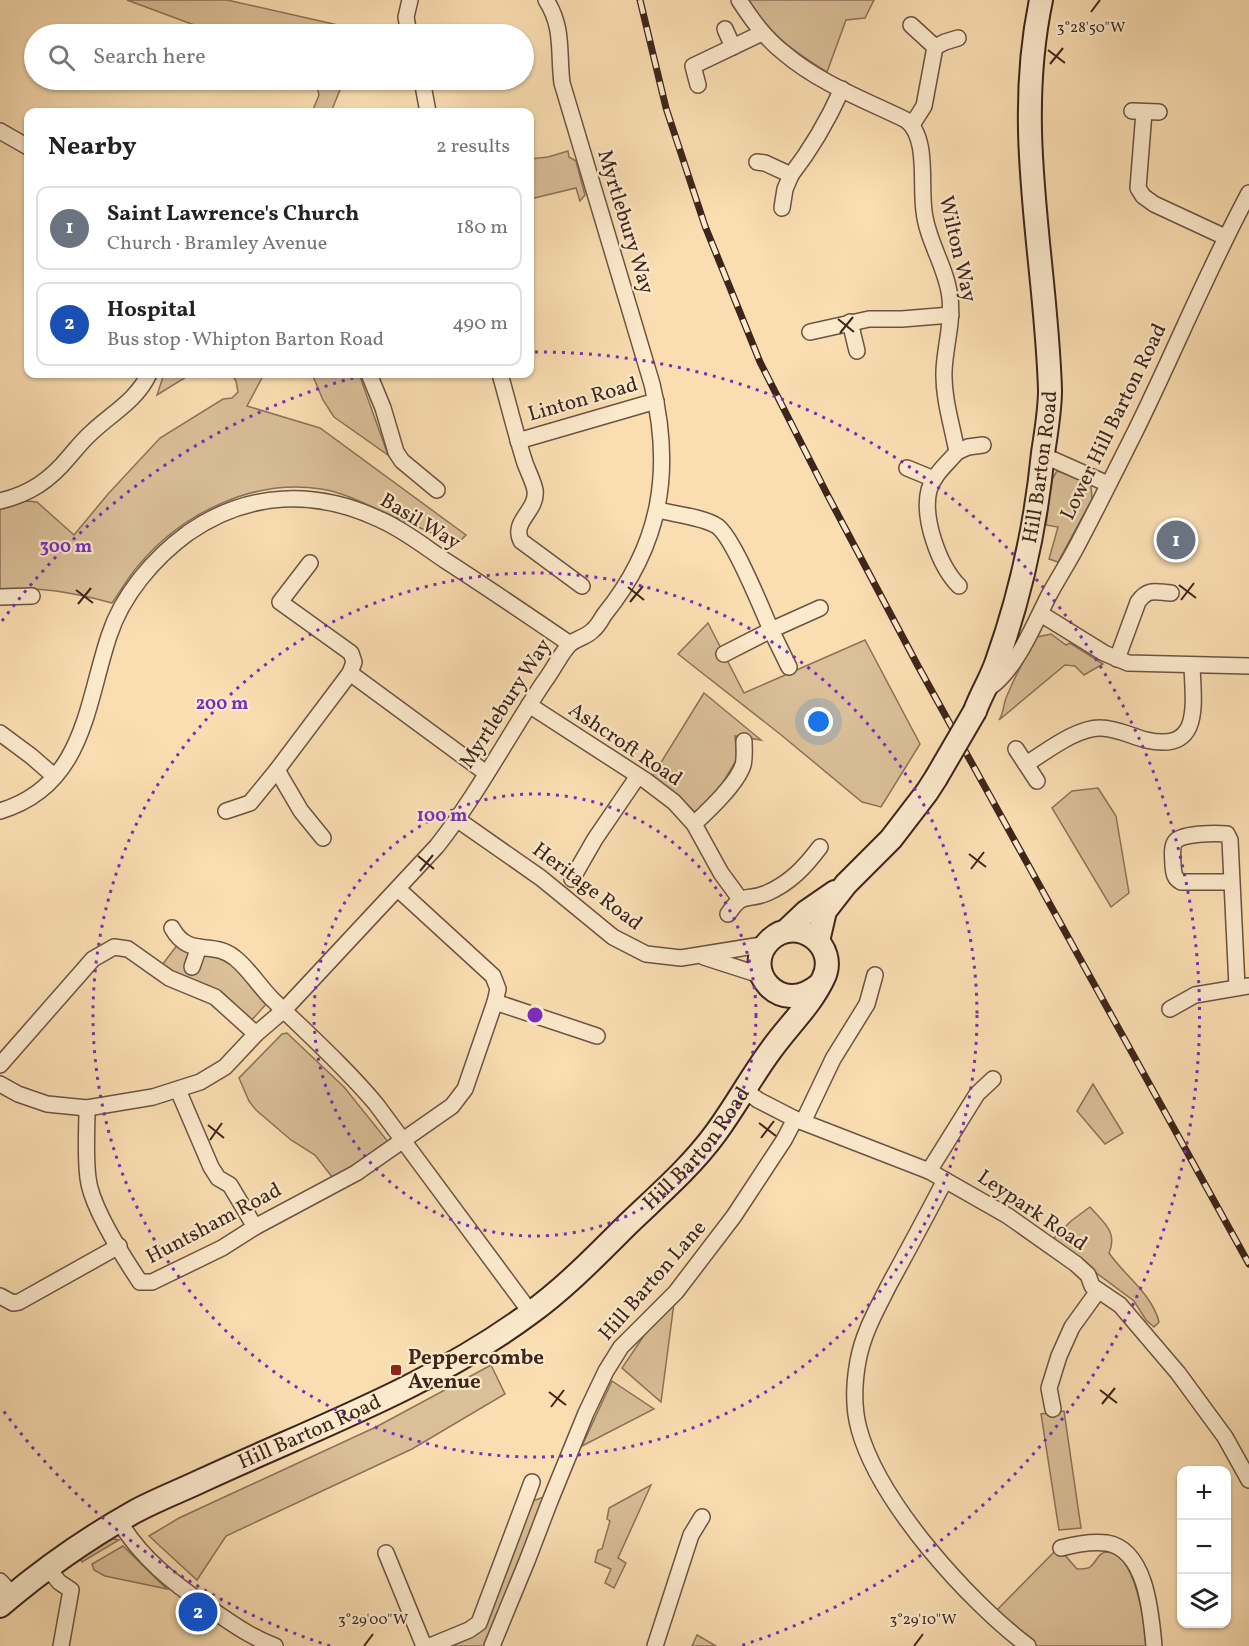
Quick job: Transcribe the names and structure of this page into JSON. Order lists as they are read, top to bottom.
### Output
{
  "streets": {
    "main road": ["Hill Barton Road"],
    "street": [
      "Myrtlebury Way",
      "Wilton Way",
      "Linton Road",
      "Lower Hill Barton Road",
      "Basil Way",
      "Ashcroft Road",
      "Heritage Road",
      "Leypark Road",
      "Huntsham Road",
      "Hill Barton Lane"
    ]
  },
  "crossings": [
    ["Myrtlebury Way", "Linton Road"],
    ["Myrtlebury Way", "Basil Way"],
    ["Myrtlebury Way", "Ashcroft Road"],
    ["Myrtlebury Way", "Heritage Road"],
    ["Lower Hill Barton Road", "Hill Barton Road"],
    ["Hill Barton Road", "Heritage Road"],
    ["Hill Barton Road", "Leypark Road"],
    ["Leypark Road", "Hill Barton Lane"]
  ],
  "places": {
    "transit": ["Peppercombe Avenue"]
  },
  "page": {
    "search": "Search here",
    "heading": ["Nearby", "2 results"],
    "list": [
      {
        "mark": "1",
        "name": "Saint Lawrence's Church",
        "note": "Church · Bramley Avenue",
        "value": "180 m"
      },
      {
        "mark": "2",
        "name": "Hospital",
        "note": "Bus stop · Whipton Barton Road",
        "value": "490 m"
      }
    ],
    "pins": ["1", "2"],
    "map_buttons": ["+", "−"]
  },
  "coordinates": ["3°28'50\"W", "3°29'00\"W", "3°29'10\"W"],
  "rings": ["300 m", "200 m", "100 m"]
}
